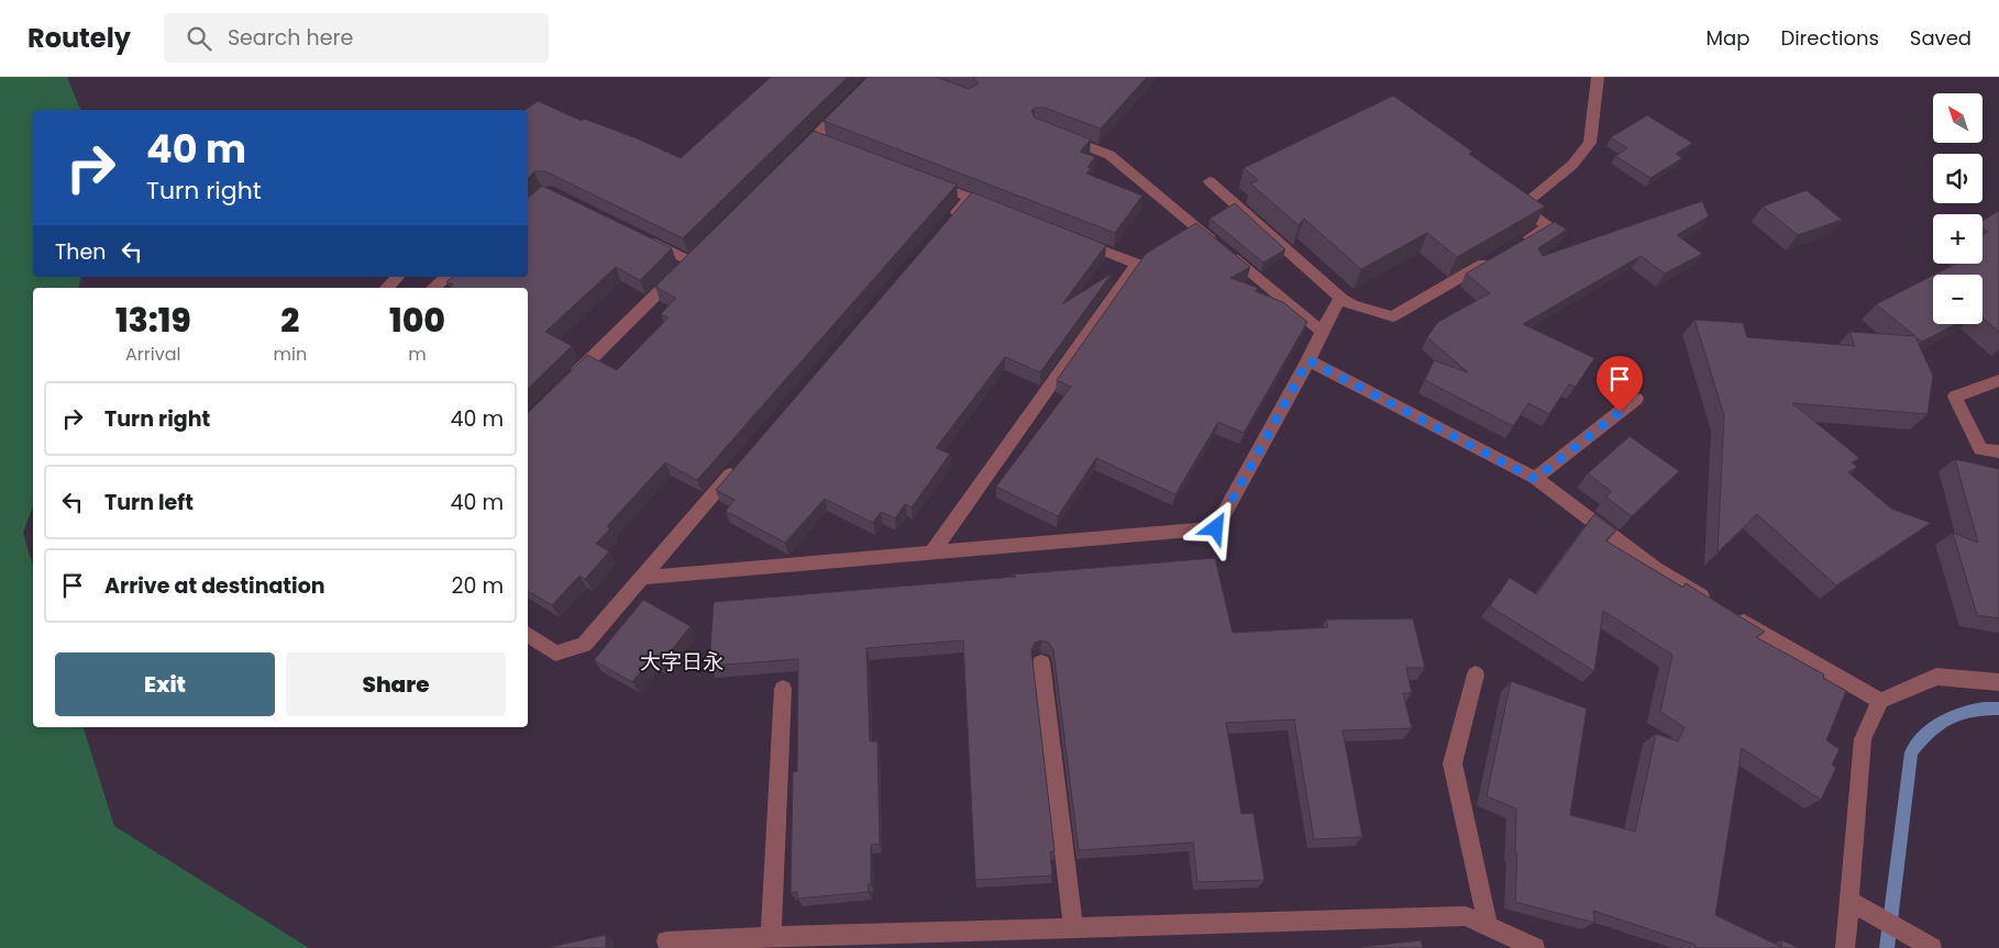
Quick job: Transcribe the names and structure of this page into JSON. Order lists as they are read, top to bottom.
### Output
{
  "districts": ["大字日永"],
  "north": "top left",
  "page": {
    "header": "Routely",
    "search": "Search here",
    "nav": ["Map", "Directions", "Saved"],
    "map_buttons": ["+", "−"],
    "turn": ["40 m", "Turn right"],
    "then": "Then",
    "eta": [
      "13:19",
      "Arrival",
      "2",
      "min",
      "100",
      "m"
    ],
    "list": [
      {
        "name": "Turn right",
        "value": "40 m"
      },
      {
        "name": "Turn left",
        "value": "40 m"
      },
      {
        "name": "Arrive at destination",
        "value": "20 m"
      }
    ],
    "buttons": ["Exit", "Share"]
  }
}
